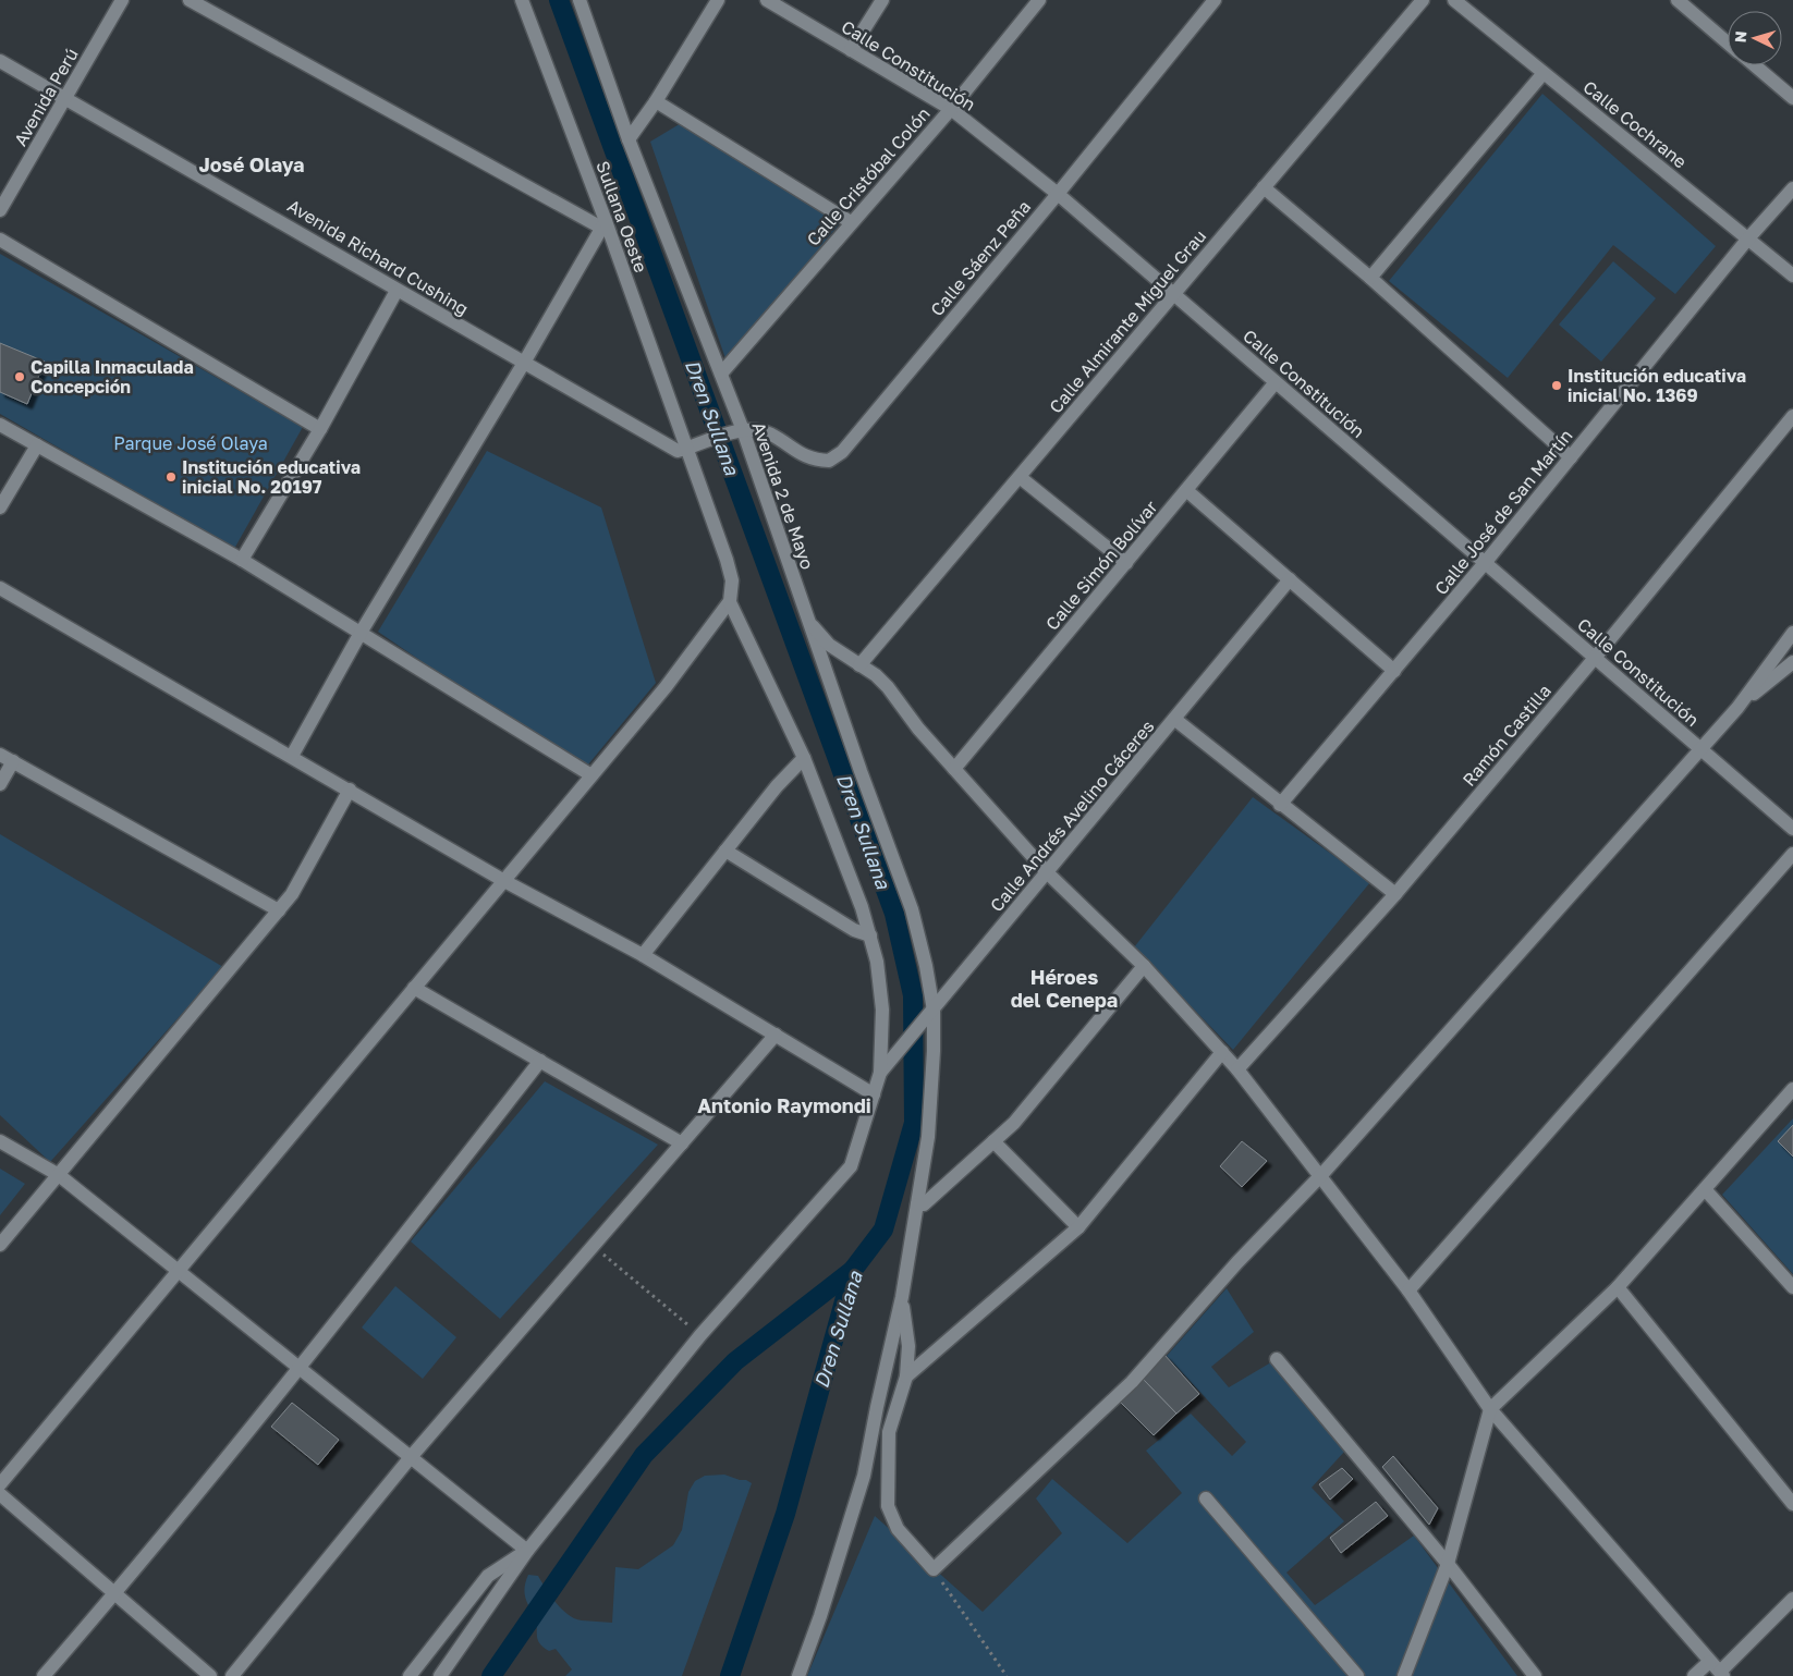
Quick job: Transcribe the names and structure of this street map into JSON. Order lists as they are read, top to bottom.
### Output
{
  "streets": {
    "street": [
      "Calle Constitución",
      "Avenida Perú",
      "Calle Cochrane",
      "Calle Cristóbal Colón",
      "Sullana Oeste",
      "Avenida Richard Cushing",
      "Calle Sáenz Peña",
      "Calle Almirante Miguel Grau",
      "Avenida 2 de Mayo",
      "Calle José de San Martín",
      "Calle Simón Bolívar",
      "Ramón Castilla",
      "Calle Andrés Avelino Cáceres"
    ]
  },
  "crossings": [
    ["Calle Constitución", "Calle Cristóbal Colón"],
    ["Calle Constitución", "Calle Sáenz Peña"],
    ["Calle Constitución", "Calle Almirante Miguel Grau"],
    ["Calle Constitución", "Calle José de San Martín"],
    ["Calle Constitución", "Calle Simón Bolívar"],
    ["Calle Constitución", "Ramón Castilla"],
    ["Avenida Perú", "Avenida Richard Cushing"],
    ["Calle Cochrane", "Calle José de San Martín"],
    ["Calle Cristóbal Colón", "Avenida 2 de Mayo"],
    ["Sullana Oeste", "Avenida Richard Cushing"],
    ["Calle Sáenz Peña", "Avenida 2 de Mayo"],
    ["Avenida 2 de Mayo", "Calle Andrés Avelino Cáceres"]
  ],
  "districts": ["José Olaya", "Héroes del Cenepa", "Antonio Raymondi"],
  "water": ["Dren Sullana"],
  "parks": ["Parque José Olaya"],
  "places": ["Capilla Inmaculada Concepción", "Institución educativa inicial No. 1369", "Institución educativa inicial No. 20197"],
  "north": "left"
}
